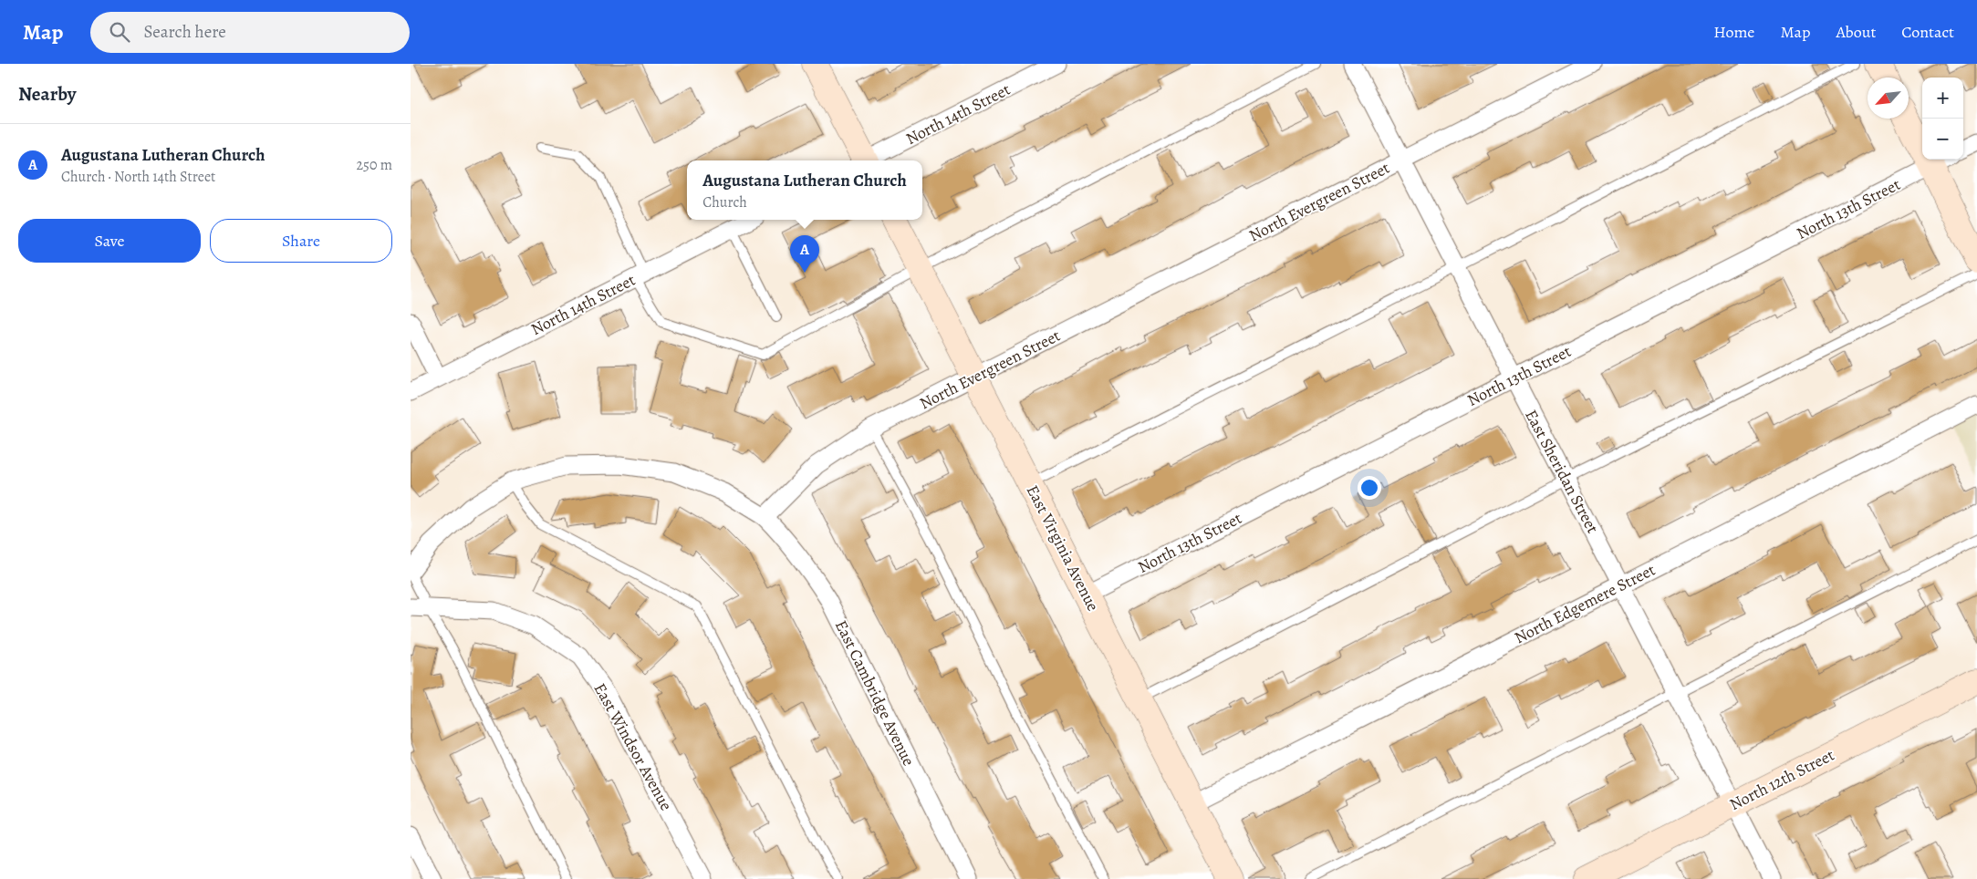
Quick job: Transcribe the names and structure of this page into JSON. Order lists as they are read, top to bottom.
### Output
{
  "streets": {
    "street": [
      "North 14th Street",
      "North Evergreen Street",
      "North 13th Street",
      "East Sheridan Street",
      "East Virginia Avenue",
      "North Edgemere Street",
      "East Cambridge Avenue",
      "East Windsor Avenue",
      "North 12th Street"
    ]
  },
  "crossings": [
    ["North Evergreen Street", "East Sheridan Street"],
    ["North Evergreen Street", "East Virginia Avenue"],
    ["North Evergreen Street", "East Cambridge Avenue"],
    ["North 13th Street", "East Sheridan Street"],
    ["North 13th Street", "East Virginia Avenue"],
    ["East Sheridan Street", "North Edgemere Street"],
    ["East Sheridan Street", "North 12th Street"],
    ["East Virginia Avenue", "North Edgemere Street"]
  ],
  "north": "bottom left",
  "page": {
    "header": "Map",
    "search": "Search here",
    "nav": [
      "Home",
      "Map",
      "About",
      "Contact"
    ],
    "heading": "Nearby",
    "map_buttons": ["+", "−"],
    "list": [
      {
        "mark": "A",
        "name": "Augustana Lutheran Church",
        "note": "Church · North 14th Street",
        "value": "250 m"
      }
    ],
    "popup": ["Augustana Lutheran Church", "Church"],
    "buttons": ["Save", "Share"],
    "pins": "A"
  }
}
